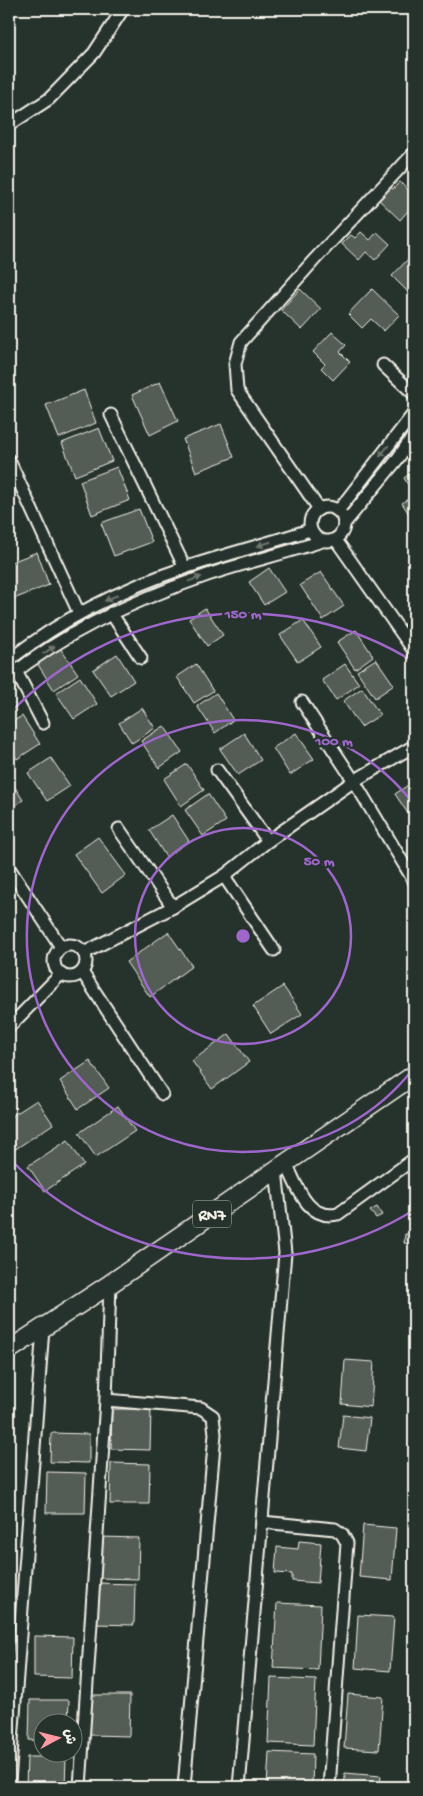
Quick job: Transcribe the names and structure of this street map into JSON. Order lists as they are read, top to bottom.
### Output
{
  "streets": {
    "main road": ["RN7"]
  },
  "north": "right",
  "rings": ["150 m", "100 m", "50 m"]
}
